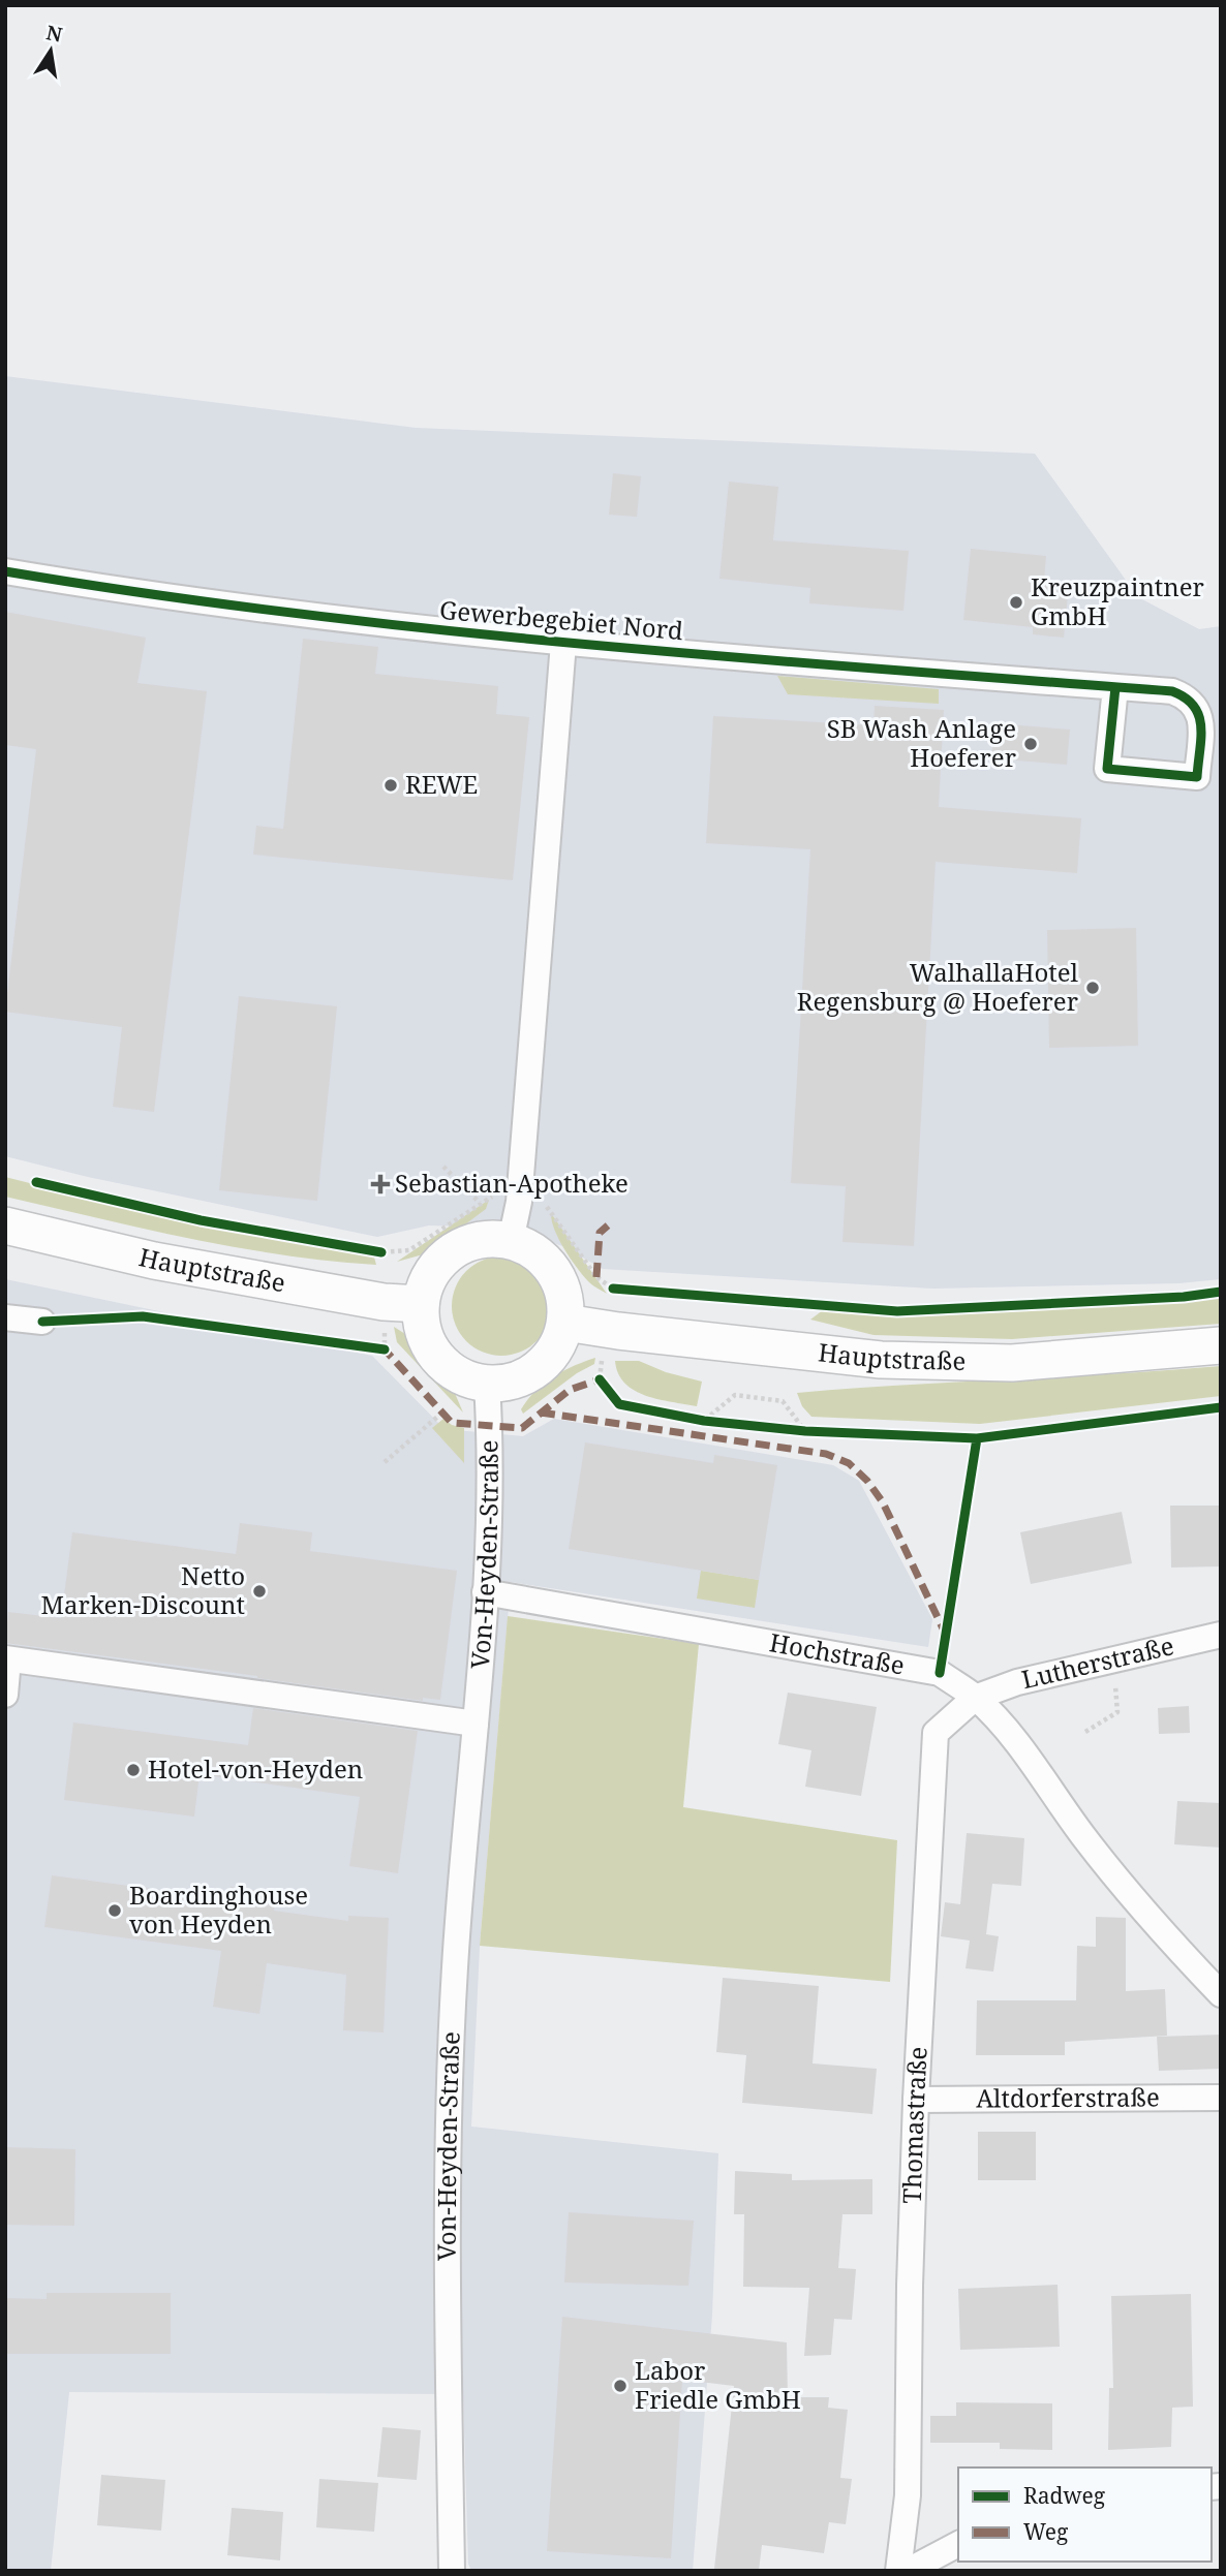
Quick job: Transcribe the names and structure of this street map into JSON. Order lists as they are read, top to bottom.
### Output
{
  "streets": {
    "main road": ["Hauptstraße"],
    "street": [
      "Gewerbegebiet Nord",
      "Von-Heyden-Straße",
      "Hochstraße",
      "Lutherstraße",
      "Altdorferstraße",
      "Thomastraße"
    ]
  },
  "crossings": [
    ["Gewerbegebiet Nord", "Hauptstraße"],
    ["Gewerbegebiet Nord", "Von-Heyden-Straße"],
    ["Hauptstraße", "Von-Heyden-Straße"],
    ["Von-Heyden-Straße", "Hochstraße"],
    ["Hochstraße", "Lutherstraße"],
    ["Hochstraße", "Thomastraße"],
    ["Lutherstraße", "Thomastraße"],
    ["Altdorferstraße", "Thomastraße"]
  ],
  "places": {
    "other": [
      "Kreuzpaintner GmbH",
      "SB Wash Anlage Hoeferer",
      "REWE",
      "WalhallaHotel Regensburg @ Hoeferer",
      "Netto Marken-Discount",
      "Hotel-von-Heyden",
      "Boardinghouse von Heyden",
      "Labor Friedle GmbH"
    ],
    "health": ["Sebastian-Apotheke"]
  },
  "legend": ["Radweg", "Weg"],
  "north": "top"
}
